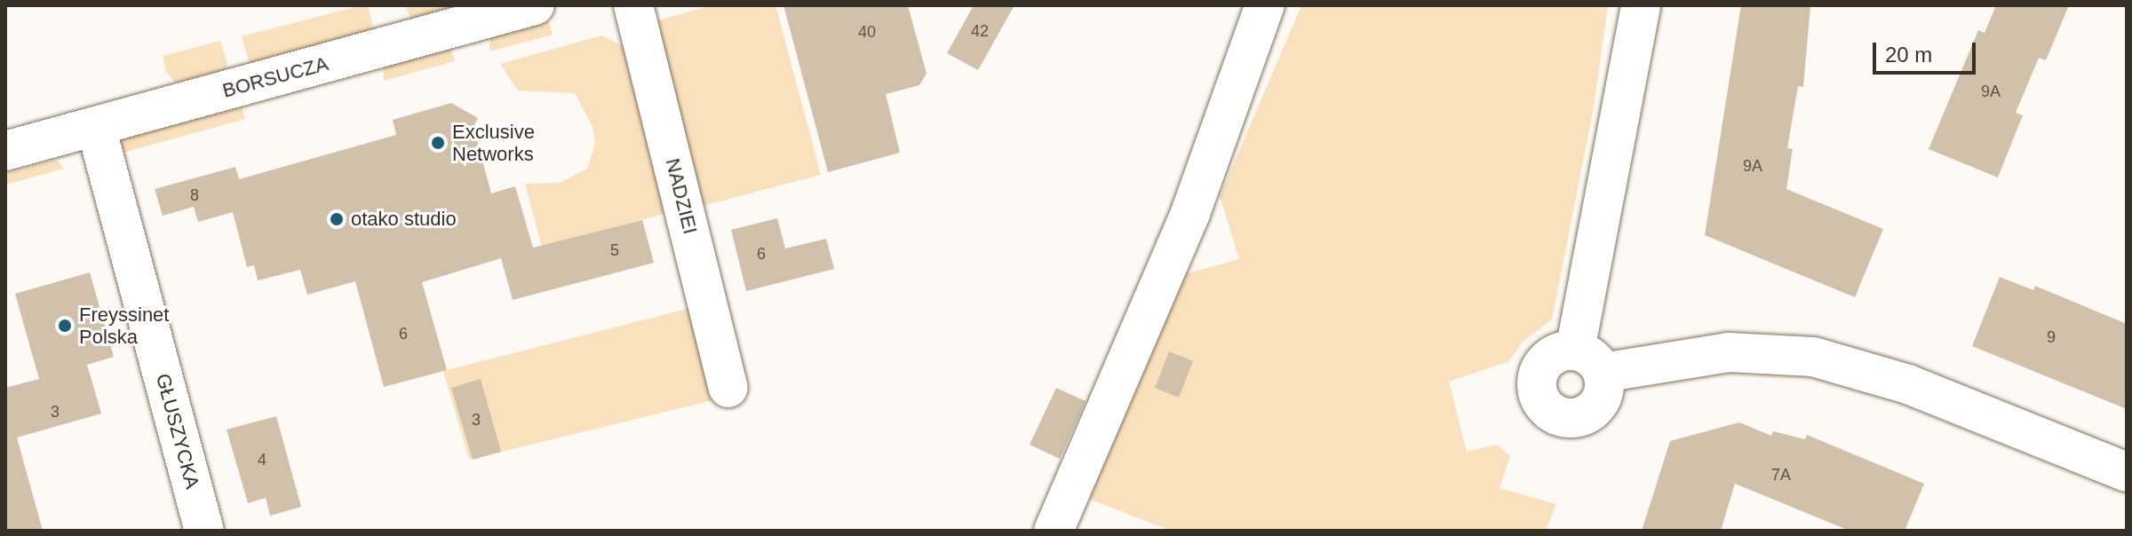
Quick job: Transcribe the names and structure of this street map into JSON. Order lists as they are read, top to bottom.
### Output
{
  "streets": {
    "street": ["BORSUCZA", "NADZIEI", "GŁUSZYCKA"]
  },
  "crossings": [
    ["BORSUCZA", "GŁUSZYCKA"]
  ],
  "places": ["Exclusive Networks", "otako studio", "Freyssinet Polska"],
  "house_numbers": [
    "42",
    "40",
    "9A",
    "9A",
    "8",
    "5",
    "6",
    "6",
    "9",
    "3",
    "3",
    "4",
    "7A"
  ],
  "scale_bar": "20 m"
}
